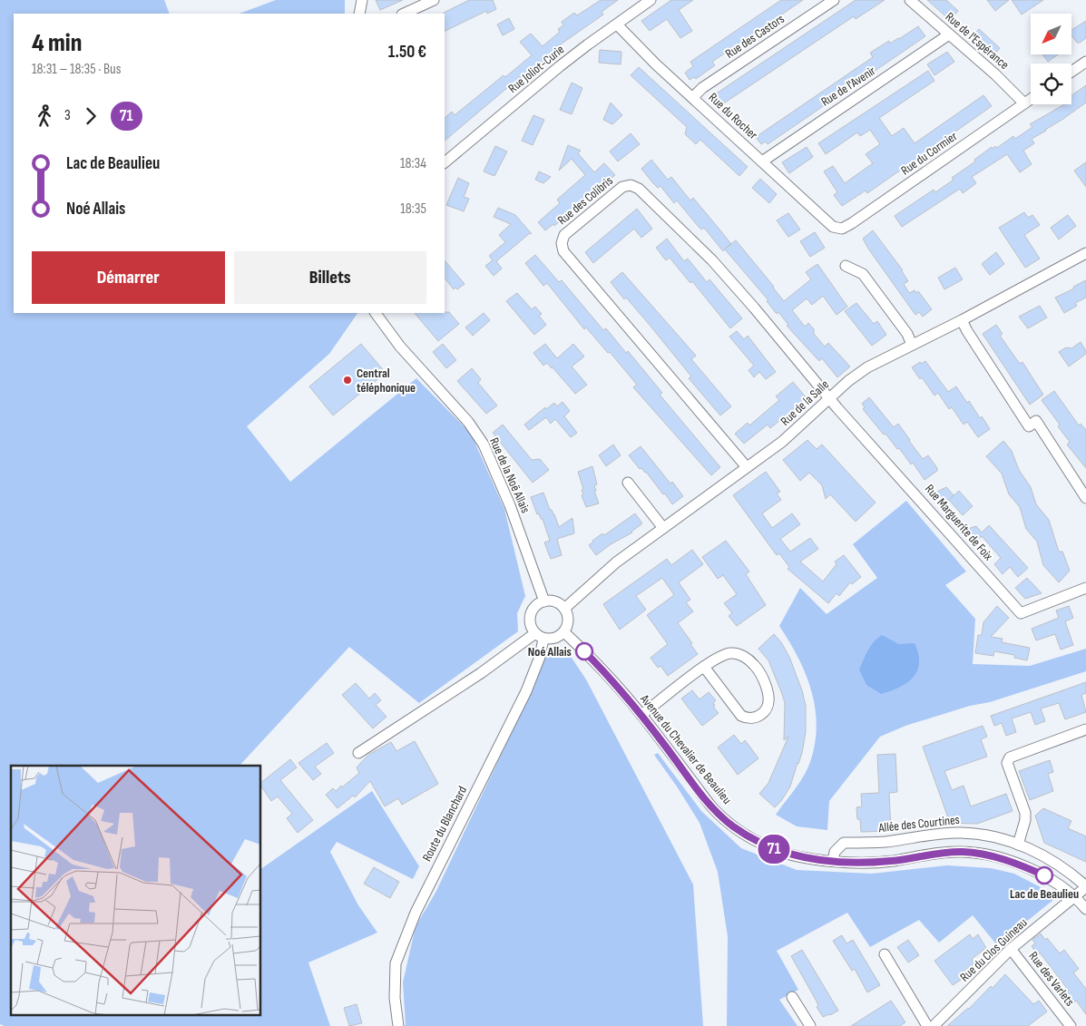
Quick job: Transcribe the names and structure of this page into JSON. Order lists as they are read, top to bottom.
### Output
{
  "streets": {
    "street": [
      "Rue des Castors",
      "Rue de l'Espérance",
      "Rue Joliot-Curie",
      "Rue de l'Avenir",
      "Rue du Rocher",
      "Rue du Cormier",
      "Rue des Colibris",
      "Rue de la Salle",
      "Rue de la Noë Allais",
      "Rue Marguerite de Foix",
      "Avenue du Chevalier de Beaulieu",
      "Route du Blanchard",
      "Allée des Courtines",
      "Rue du Clos Guineau",
      "Rue des Varlets"
    ]
  },
  "crossings": [
    ["Rue des Castors", "Rue du Rocher"],
    ["Rue de l'Espérance", "Rue de l'Avenir"],
    ["Rue de l'Espérance", "Rue du Cormier"],
    ["Rue Joliot-Curie", "Rue du Rocher"],
    ["Rue de l'Avenir", "Rue du Rocher"],
    ["Rue du Rocher", "Rue du Cormier"],
    ["Rue des Colibris", "Rue de la Salle"],
    ["Rue des Colibris", "Rue Marguerite de Foix"],
    ["Rue de la Salle", "Rue de la Noë Allais"],
    ["Rue de la Salle", "Rue Marguerite de Foix"],
    ["Rue de la Salle", "Avenue du Chevalier de Beaulieu"],
    ["Rue de la Salle", "Route du Blanchard"],
    ["Rue de la Noë Allais", "Avenue du Chevalier de Beaulieu"],
    ["Rue de la Noë Allais", "Route du Blanchard"],
    ["Avenue du Chevalier de Beaulieu", "Route du Blanchard"],
    ["Avenue du Chevalier de Beaulieu", "Allée des Courtines"],
    ["Avenue du Chevalier de Beaulieu", "Rue du Clos Guineau"],
    ["Allée des Courtines", "Rue du Clos Guineau"],
    ["Rue du Clos Guineau", "Rue des Varlets"]
  ],
  "places": ["Central téléphonique", "Noé Allais", "Lac de Beaulieu"],
  "lines": ["bus line 71"],
  "north": "bottom left",
  "page": {
    "on_map": "71",
    "heading": ["4 min", "18:31 – 18:35 · Bus", "1.50 €"],
    "legs": ["3", "71"],
    "list": [
      {
        "name": "Lac de Beaulieu",
        "value": "18:34"
      },
      {
        "name": "Noé Allais",
        "value": "18:35"
      }
    ],
    "buttons": ["Démarrer", "Billets"]
  }
}
